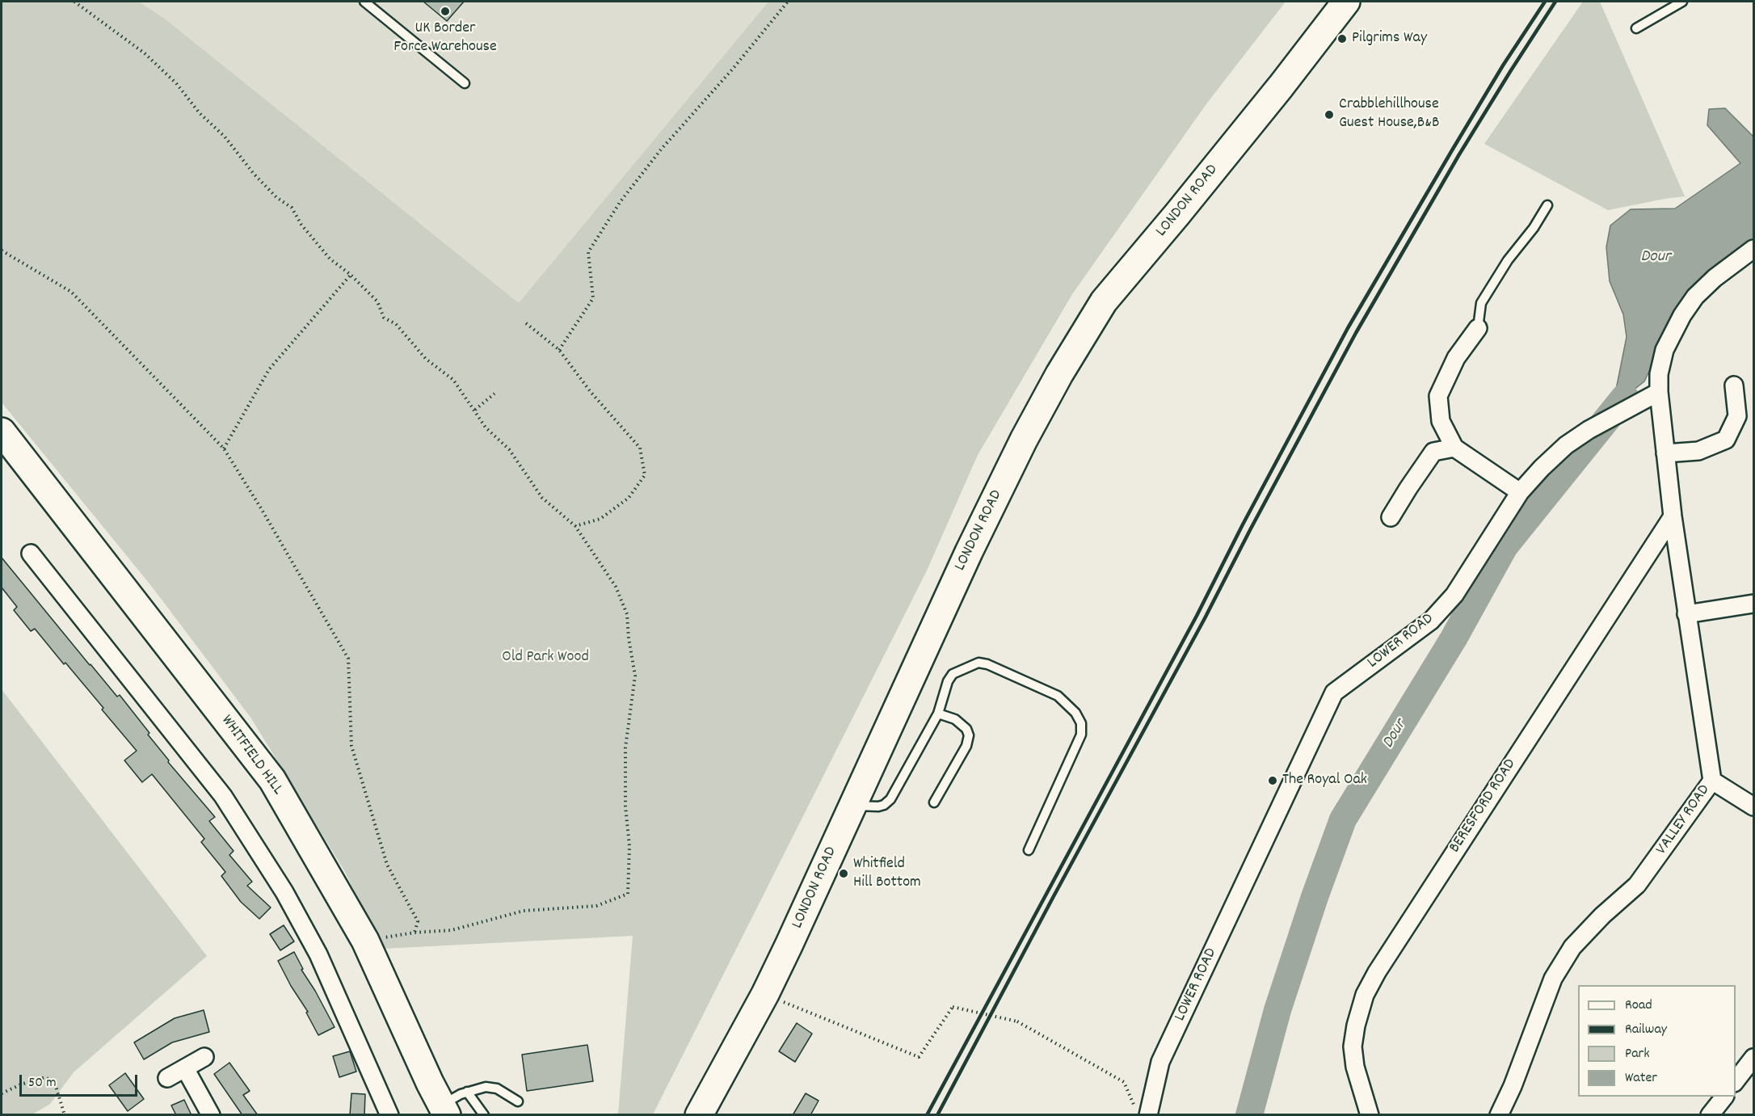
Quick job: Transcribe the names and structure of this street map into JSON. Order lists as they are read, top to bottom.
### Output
{
  "streets": {
    "main road": ["LONDON ROAD", "WHITFIELD HILL"],
    "street": ["LOWER ROAD", "BERESFORD ROAD", "VALLEY ROAD"]
  },
  "crossings": [
    ["LOWER ROAD", "VALLEY ROAD"],
    ["BERESFORD ROAD", "VALLEY ROAD"]
  ],
  "water": ["Dour"],
  "parks": ["Old Park Wood"],
  "places": [
    "UK Border Force Warehouse",
    "Pilgrims Way",
    "Crabblehillhouse Guest House,B&B",
    "The Royal Oak",
    "Whitfield Hill Bottom"
  ],
  "legend": [
    "Road",
    "Railway",
    "Park",
    "Water"
  ],
  "scale_bar": "50 m"
}
